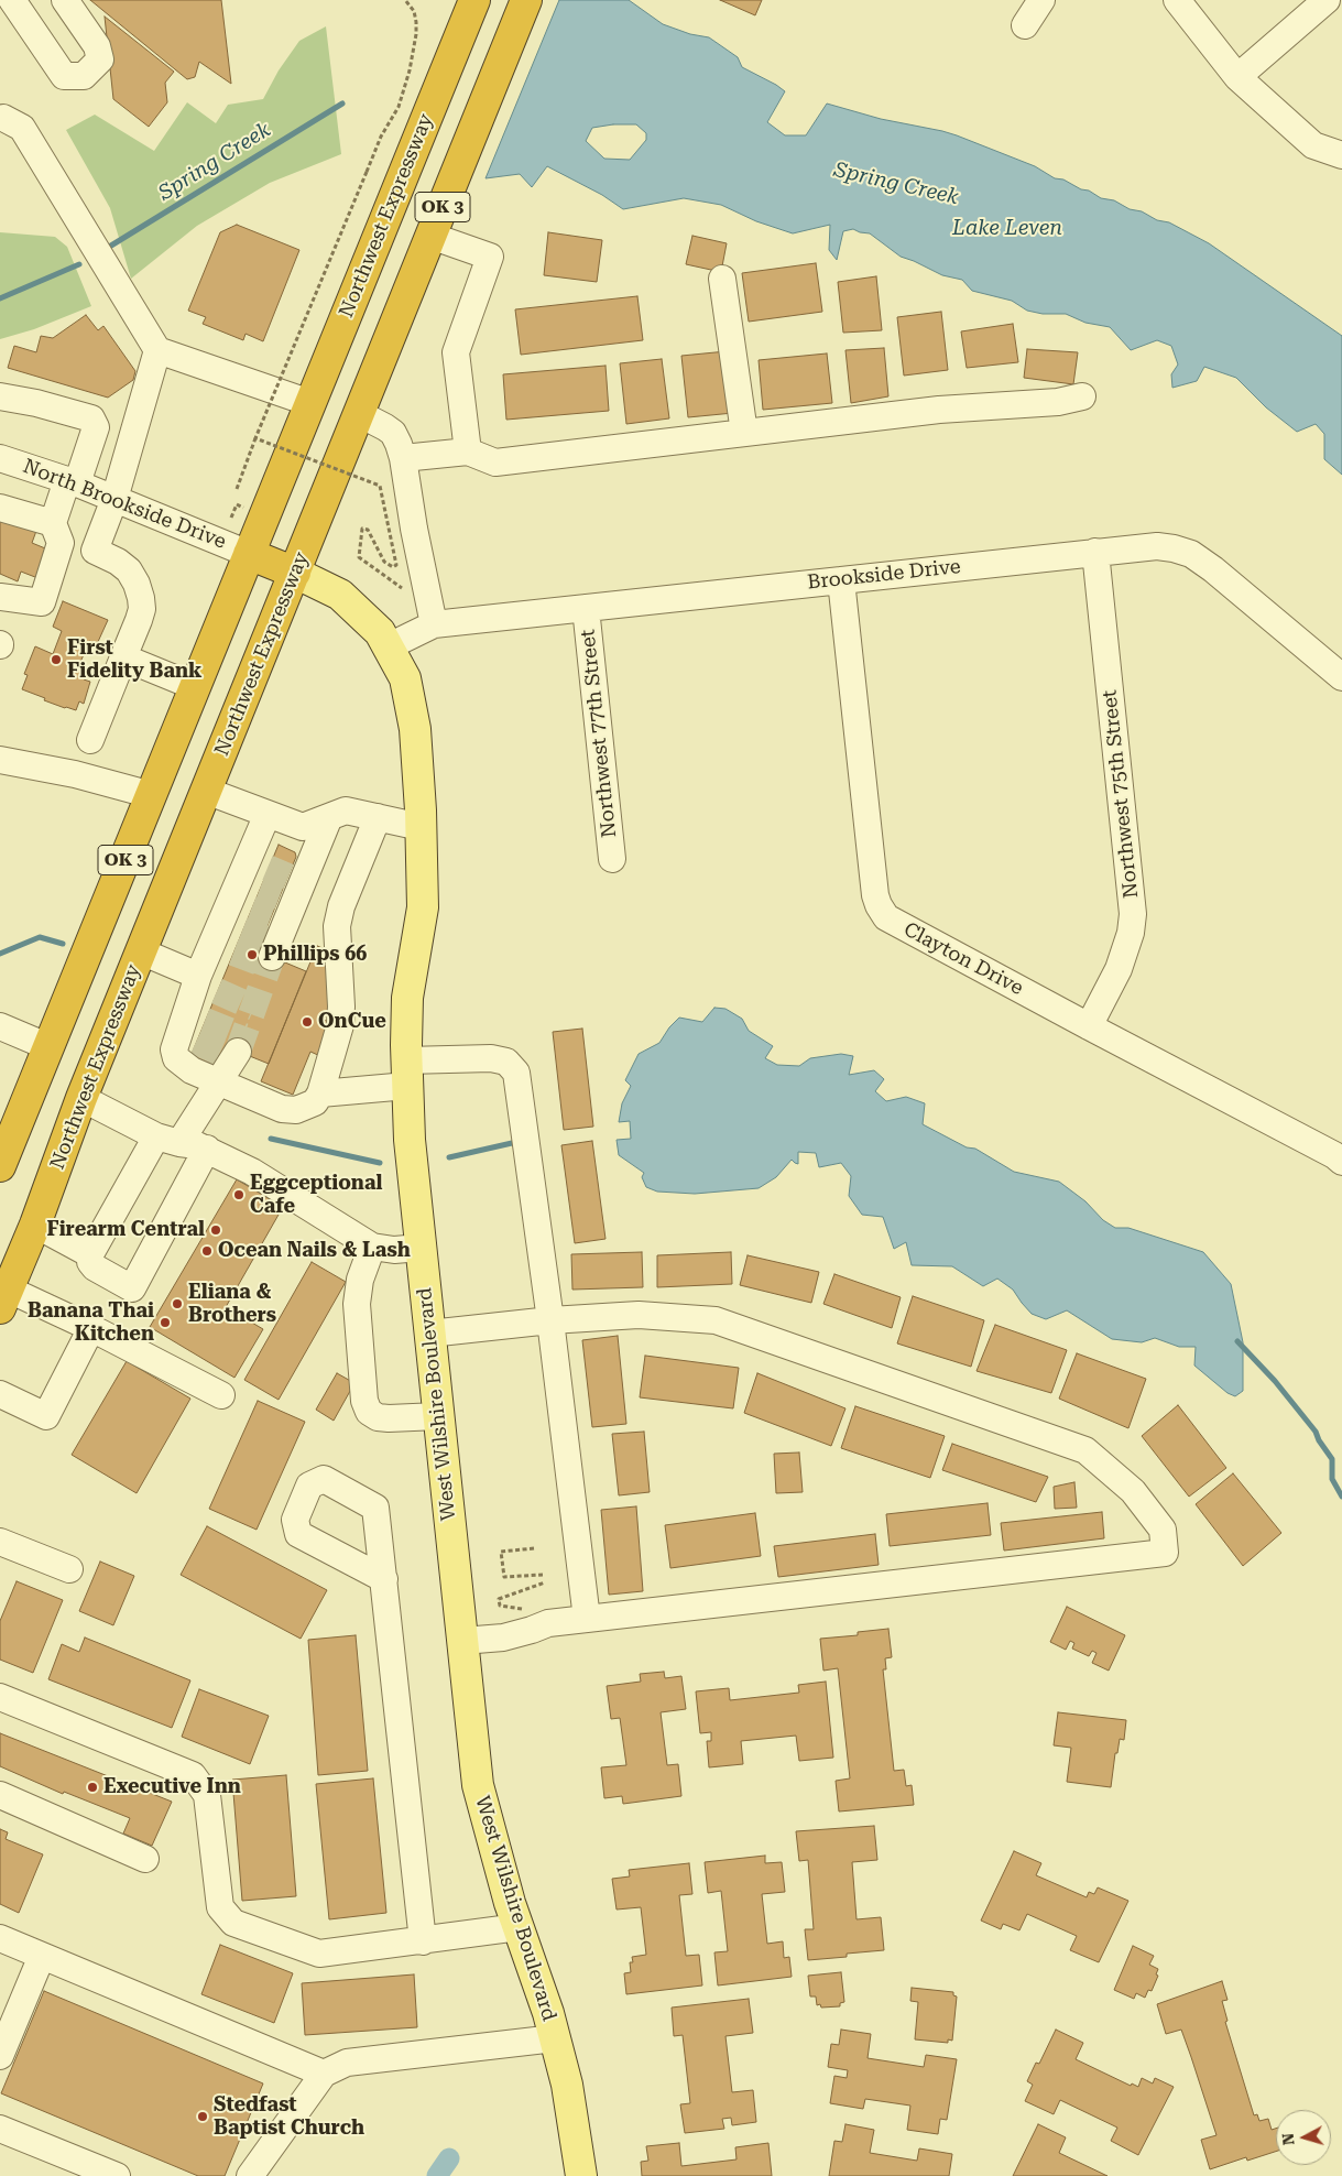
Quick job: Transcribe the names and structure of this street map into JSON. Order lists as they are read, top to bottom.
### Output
{
  "streets": {
    "highway": ["OK 3", "Northwest Expressway"],
    "main road": ["West Wilshire Boulevard"],
    "street": [
      "North Brookside Drive",
      "Brookside Drive",
      "Northwest 77th Street",
      "Northwest 75th Street",
      "Clayton Drive"
    ]
  },
  "crossings": [
    ["Northwest Expressway", "North Brookside Drive"],
    ["Northwest Expressway", "West Wilshire Boulevard"],
    ["Brookside Drive", "Northwest 77th Street"],
    ["Brookside Drive", "Northwest 75th Street"],
    ["Brookside Drive", "Clayton Drive"],
    ["Brookside Drive", "West Wilshire Boulevard"],
    ["Northwest 75th Street", "Clayton Drive"]
  ],
  "water": ["Spring Creek", "Lake Leven"],
  "places": [
    "First Fidelity Bank",
    "Phillips 66",
    "OnCue",
    "Eggceptional Cafe",
    "Firearm Central",
    "Ocean Nails & Lash",
    "Eliana & Brothers",
    "Banana Thai Kitchen",
    "Executive Inn",
    "Stedfast Baptist Church"
  ],
  "north": "left"
}
